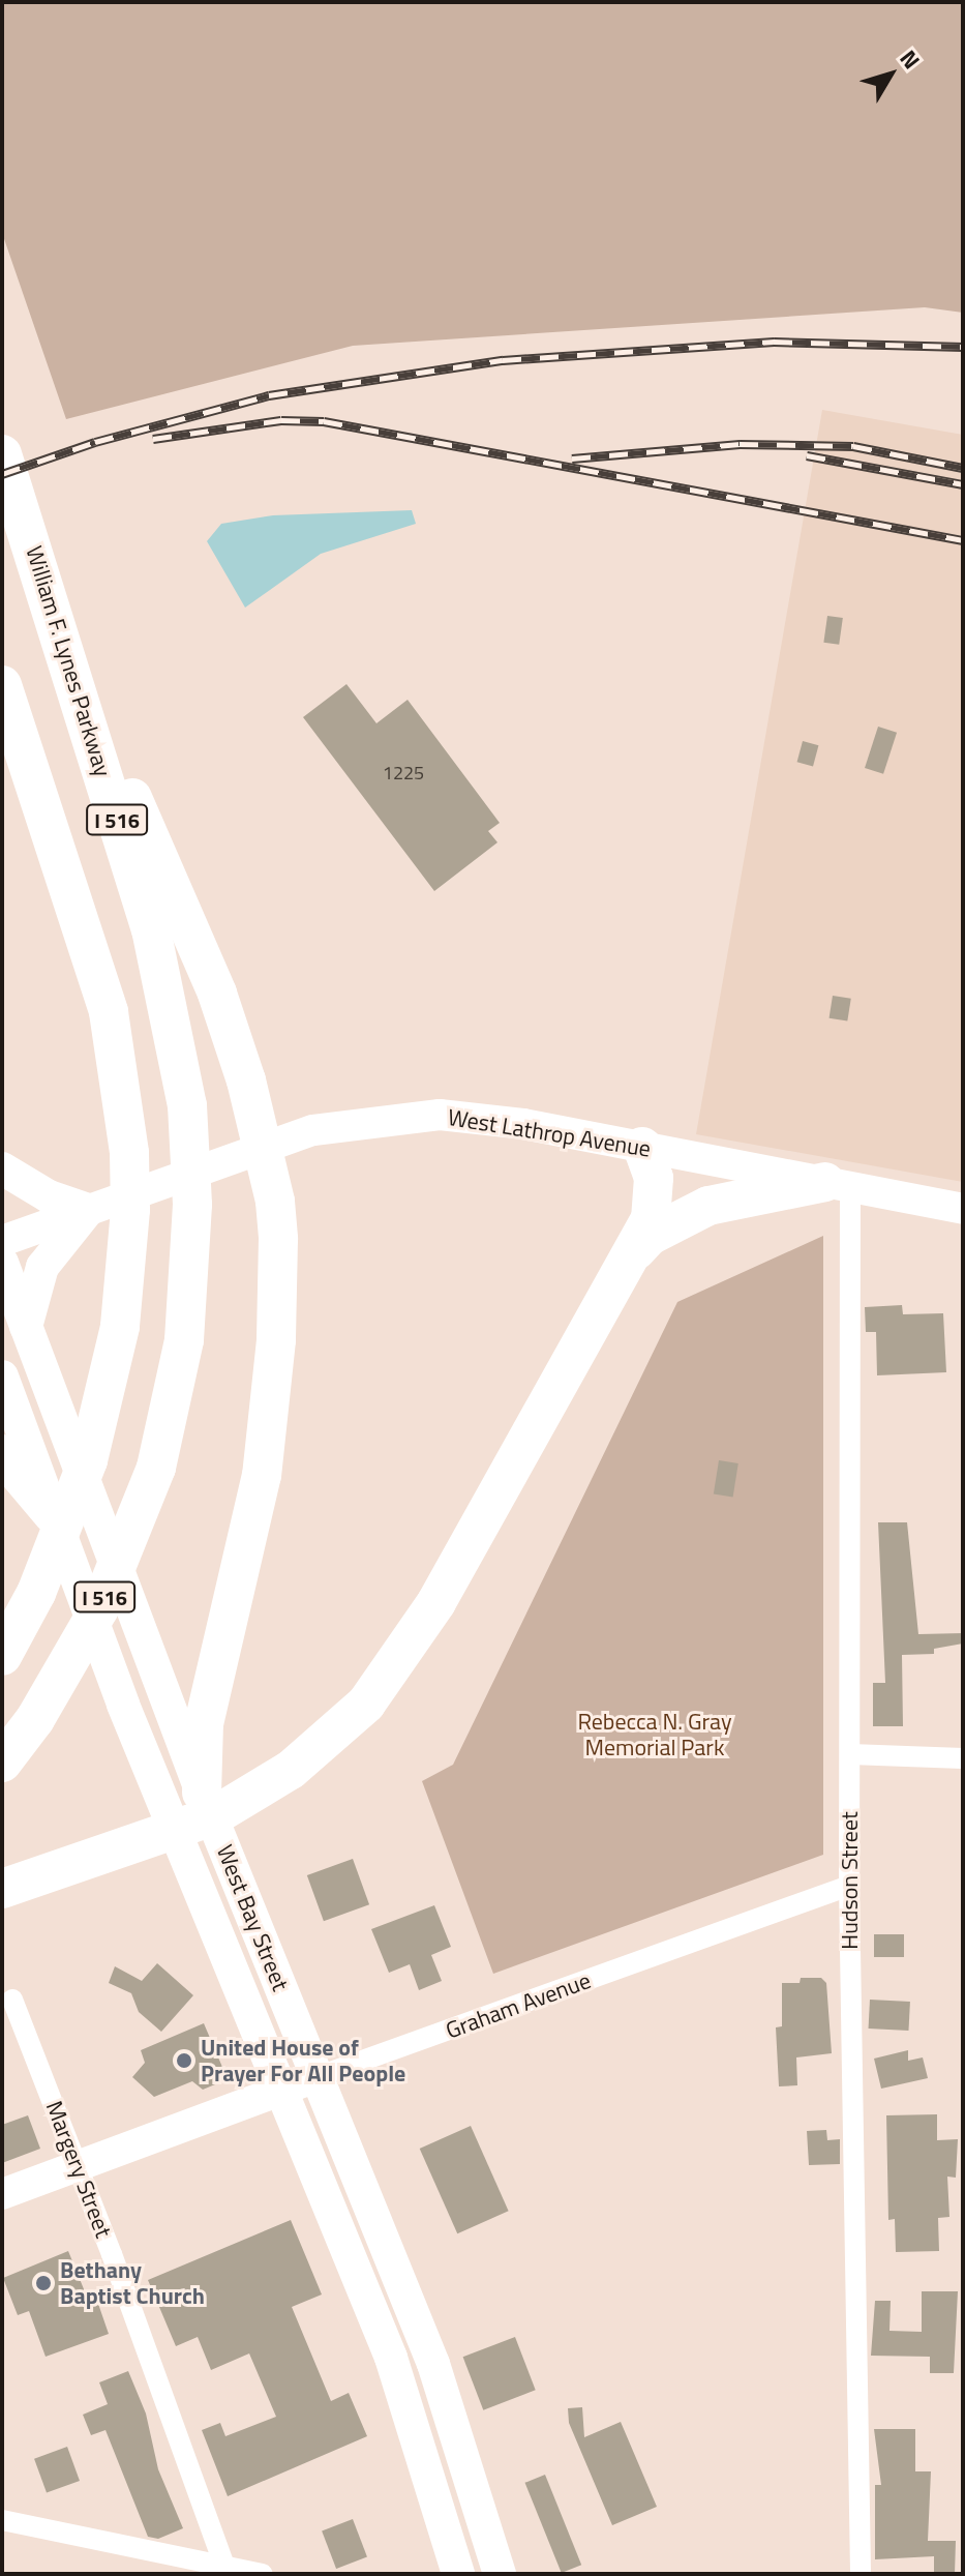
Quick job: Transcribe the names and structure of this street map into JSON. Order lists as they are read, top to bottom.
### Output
{
  "streets": {
    "highway": ["William F. Lynes Parkway", "I 516"],
    "main road": ["West Bay Street"],
    "street": [
      "West Lathrop Avenue",
      "Hudson Street",
      "Graham Avenue",
      "Margery Street"
    ]
  },
  "crossings": [
    ["I 516", "West Bay Street"],
    ["West Lathrop Avenue", "Hudson Street"],
    ["Hudson Street", "Graham Avenue"],
    ["West Bay Street", "Graham Avenue"],
    ["Graham Avenue", "Margery Street"]
  ],
  "parks": ["Rebecca N. Gray Memorial Park"],
  "places": ["United House of Prayer For All People", "Bethany Baptist Church"],
  "house_numbers": ["1225"],
  "north": "top right"
}
